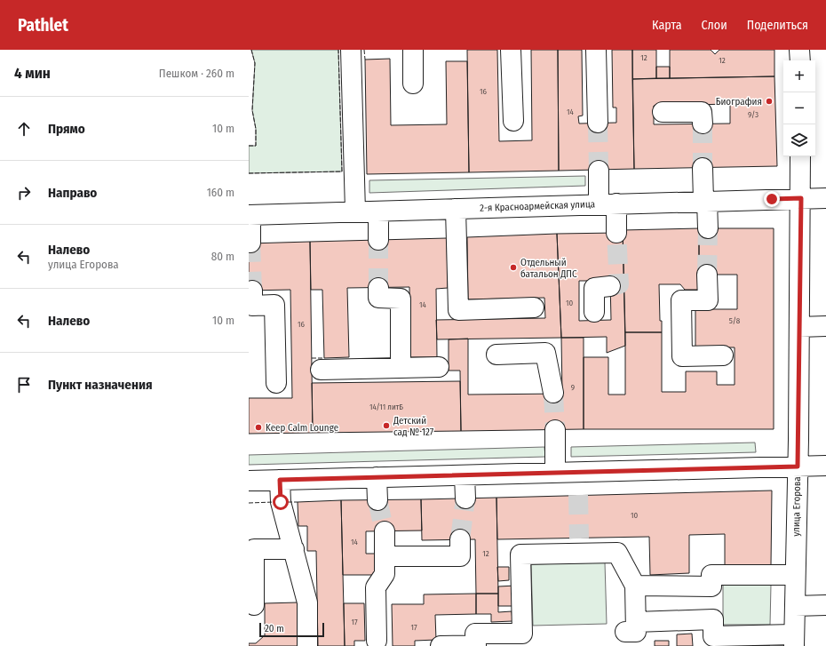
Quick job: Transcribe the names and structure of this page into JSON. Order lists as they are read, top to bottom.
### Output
{
  "streets": {
    "street": ["2-я Красноармейская улица", "улица Егорова"]
  },
  "crossings": [
    ["2-я Красноармейская улица", "улица Егорова"]
  ],
  "places": [
    "Биография",
    "Отдельный батальон ДПС",
    "Детский сад № 127",
    "Keep Calm Lounge"
  ],
  "house_numbers": [
    "12",
    "12",
    "16",
    "14",
    "9/3",
    "10",
    "14",
    "5/8",
    "16",
    "9",
    "14/11 литБ",
    "10",
    "14",
    "12",
    "17",
    "17"
  ],
  "scale_bar": "20 m",
  "page": {
    "header": "Pathlet",
    "nav": ["Карта", "Слои", "Поделиться"],
    "heading": ["4 мин", "Пешком · 260 m"],
    "map_buttons": ["+", "−"],
    "list": [
      ["Прямо", "10 m"],
      ["Направо", "160 m"],
      ["Налево", "улица Егорова", "80 m"],
      ["Налево", "10 m"],
      "Пункт назначения"
    ],
    "scale": "20 m"
  }
}
